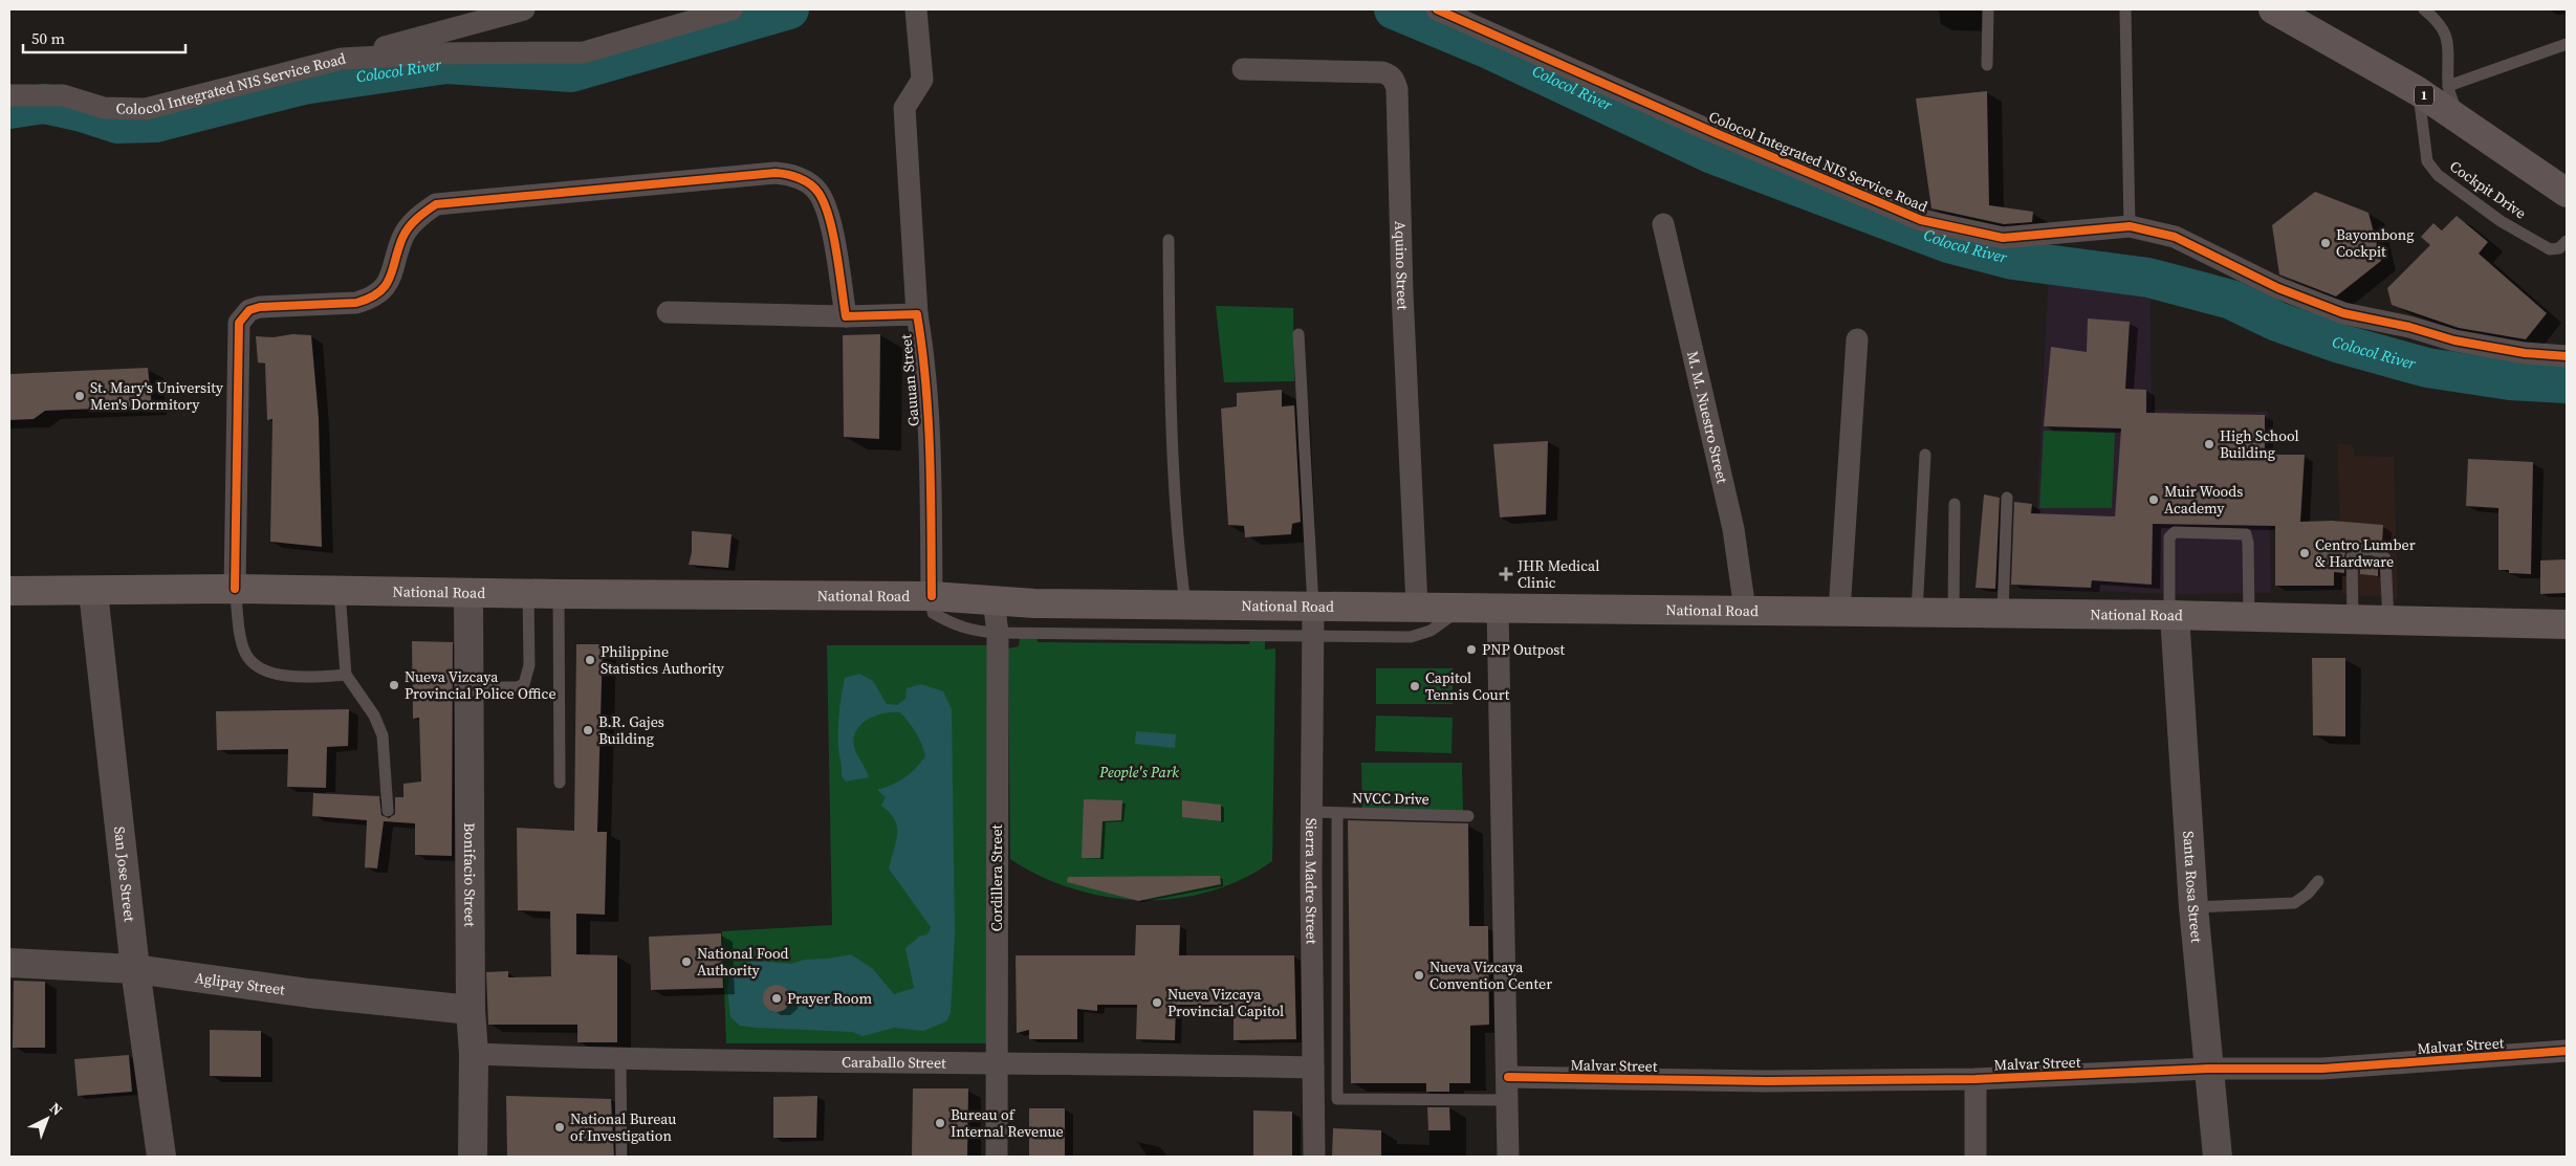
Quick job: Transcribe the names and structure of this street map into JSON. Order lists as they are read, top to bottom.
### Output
{
  "streets": {
    "highway": ["1"],
    "main road": ["National Road"],
    "street": [
      "Colocol Integrated NIS Service Road",
      "Aquino Street",
      "Gauuan Street",
      "M. M. Nuestro Street",
      "San Jose Street",
      "Bonifacio Street",
      "Cordillera Street",
      "Sierra Madre Street",
      "Santa Rosa Street",
      "Aglipay Street",
      "Malvar Street",
      "Caraballo Street"
    ],
    "lane": ["Cockpit Drive", "NVCC Drive"]
  },
  "crossings": [
    ["1", "Cockpit Drive"],
    ["Aquino Street", "National Road"],
    ["Gauuan Street", "National Road"],
    ["M. M. Nuestro Street", "National Road"],
    ["National Road", "San Jose Street"],
    ["National Road", "Bonifacio Street"],
    ["National Road", "Cordillera Street"],
    ["National Road", "Sierra Madre Street"],
    ["National Road", "Santa Rosa Street"],
    ["NVCC Drive", "Sierra Madre Street"],
    ["San Jose Street", "Aglipay Street"],
    ["Bonifacio Street", "Aglipay Street"],
    ["Bonifacio Street", "Caraballo Street"],
    ["Cordillera Street", "Caraballo Street"],
    ["Sierra Madre Street", "Caraballo Street"],
    ["Santa Rosa Street", "Malvar Street"]
  ],
  "water": ["Colocol River"],
  "parks": ["People's Park"],
  "places": {
    "other": [
      "Bayombong Cockpit",
      "St. Mary's University Men's Dormitory",
      "High School Building",
      "Muir Woods Academy",
      "Centro Lumber & Hardware",
      "PNP Outpost",
      "Philippine Statistics Authority",
      "Nueva Vizcaya Provincial Police Office",
      "Capitol Tennis Court",
      "B.R. Gajes Building",
      "National Food Authority",
      "Nueva Vizcaya Convention Center",
      "Prayer Room",
      "Nueva Vizcaya Provincial Capitol",
      "Bureau of Internal Revenue",
      "National Bureau of Investigation"
    ],
    "health": ["JHR Medical Clinic"]
  },
  "scale_bar": "50 m",
  "north": "top right"
}
